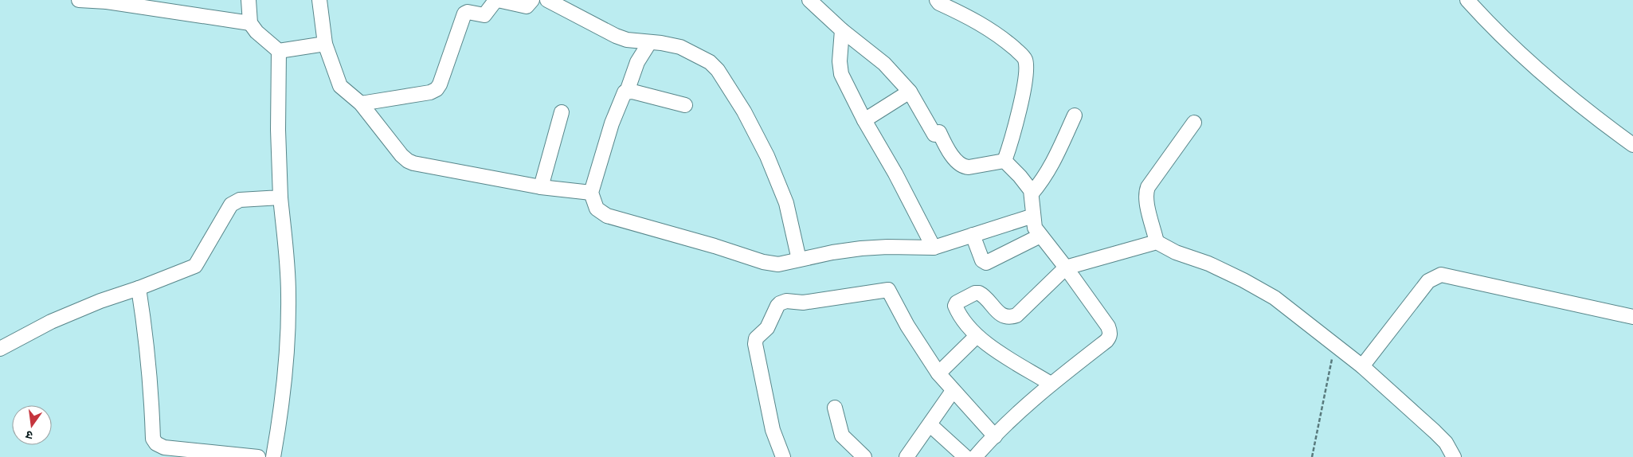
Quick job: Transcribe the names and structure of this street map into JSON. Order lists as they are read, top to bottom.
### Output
{
  "north": "bottom"
}
